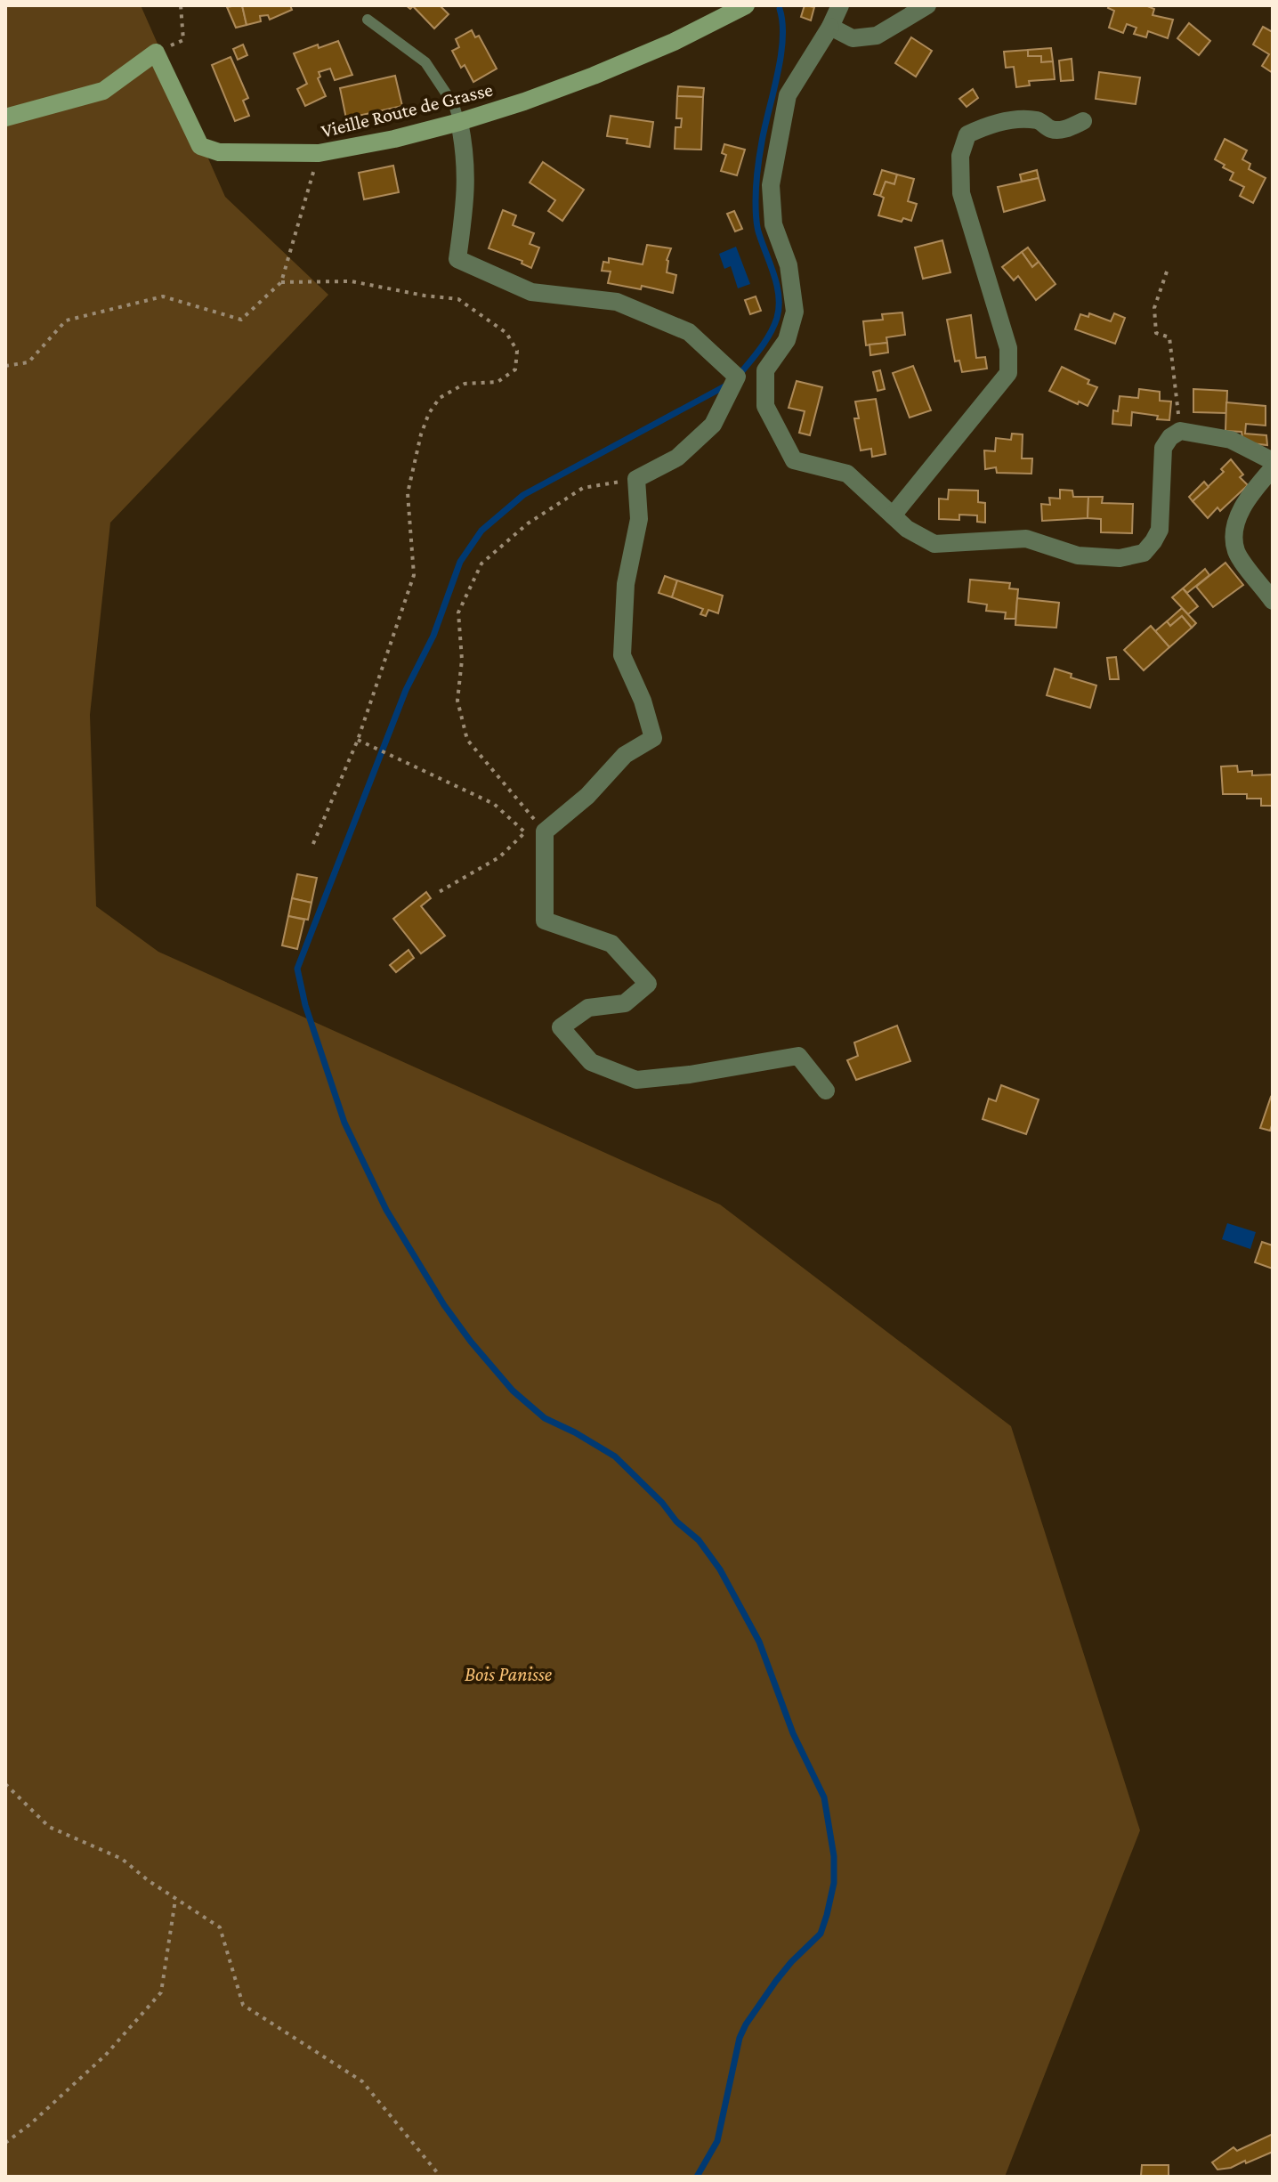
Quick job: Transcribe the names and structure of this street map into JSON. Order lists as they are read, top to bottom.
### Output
{
  "streets": {
    "street": ["Vieille Route de Grasse"]
  },
  "parks": ["Bois Panisse"]
}
